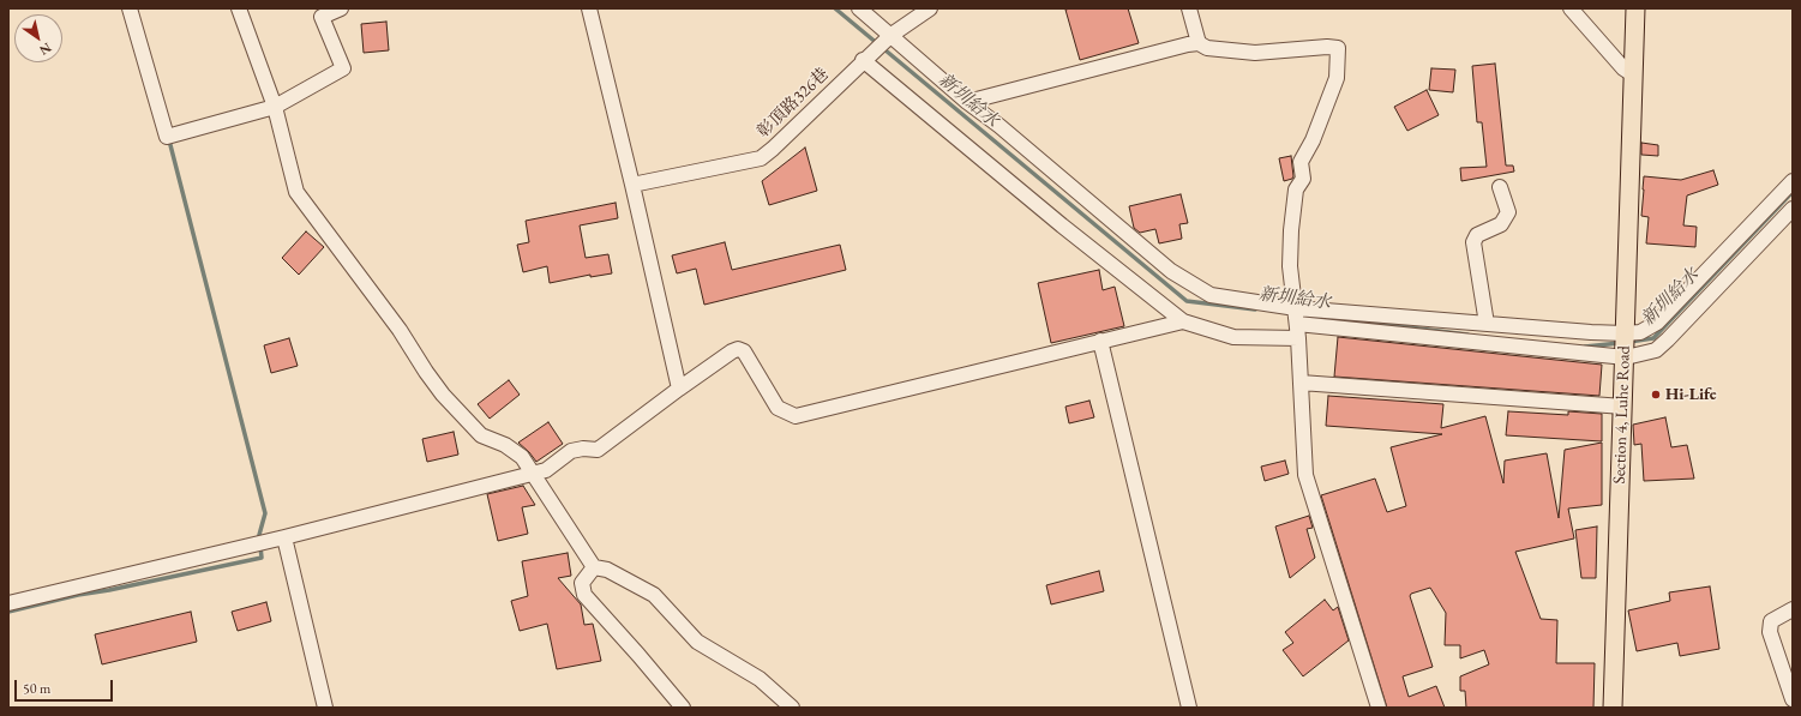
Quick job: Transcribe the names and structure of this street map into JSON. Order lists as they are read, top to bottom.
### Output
{
  "streets": {
    "main road": ["Section 4, Luhe Road"],
    "street": ["彰頂路326巷"]
  },
  "water": ["新圳給水"],
  "places": ["Hi-Life"],
  "scale_bar": "50 m",
  "north": "bottom right"
}
